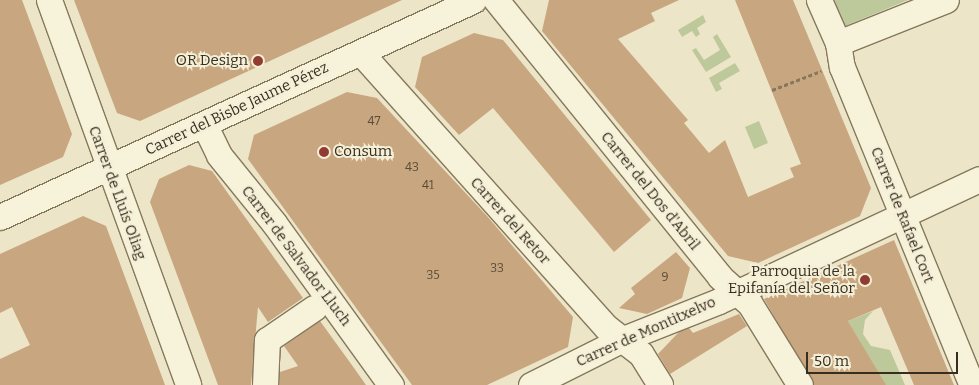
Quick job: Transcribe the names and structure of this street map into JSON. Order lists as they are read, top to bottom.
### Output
{
  "streets": {
    "street": [
      "Carrer del Bisbe Jaume Pérez",
      "Carrer del Dos d'Abril",
      "Carrer de Lluís Oliag",
      "Carrer de Rafael Cort",
      "Carrer del Retor",
      "Carrer de Salvador Lluch",
      "Carrer de Montitxelvo"
    ]
  },
  "crossings": [
    ["Carrer del Bisbe Jaume Pérez", "Carrer de Lluís Oliag"],
    ["Carrer del Bisbe Jaume Pérez", "Carrer del Retor"],
    ["Carrer del Bisbe Jaume Pérez", "Carrer de Salvador Lluch"],
    ["Carrer del Dos d'Abril", "Carrer de Montitxelvo"],
    ["Carrer de Rafael Cort", "Carrer de Montitxelvo"],
    ["Carrer del Retor", "Carrer de Montitxelvo"]
  ],
  "places": ["OR Design", "Consum", "Parroquia de la Epifanía del Señor"],
  "house_numbers": [
    "47",
    "43",
    "41",
    "33",
    "35",
    "9"
  ],
  "scale_bar": "50 m"
}
